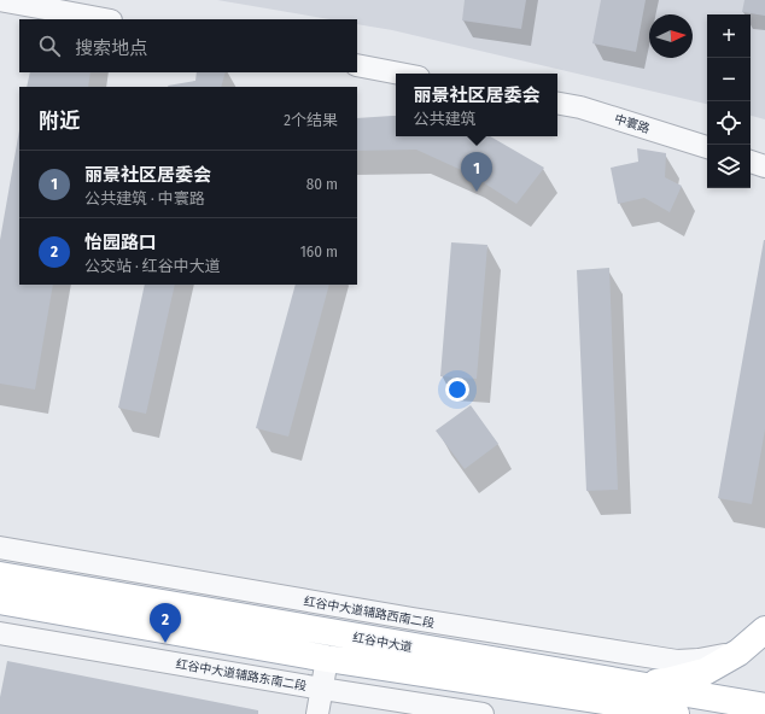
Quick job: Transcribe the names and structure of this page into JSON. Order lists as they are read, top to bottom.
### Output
{
  "streets": {
    "main road": ["红谷中大道"],
    "street": ["中寰路", "红谷中大道辅路西南二段", "红谷中大道辅路东南二段"]
  },
  "north": "right",
  "page": {
    "map_buttons": ["+", "−"],
    "search": "搜索地点",
    "popup": ["丽景社区居委会", "公共建筑"],
    "heading": ["附近", "2个结果"],
    "list": [
      {
        "mark": "1",
        "name": "丽景社区居委会",
        "note": "公共建筑 · 中寰路",
        "value": "80 m"
      },
      {
        "mark": "2",
        "name": "怡园路口",
        "note": "公交站 · 红谷中大道",
        "value": "160 m"
      }
    ],
    "pins": ["1", "2"]
  }
}
